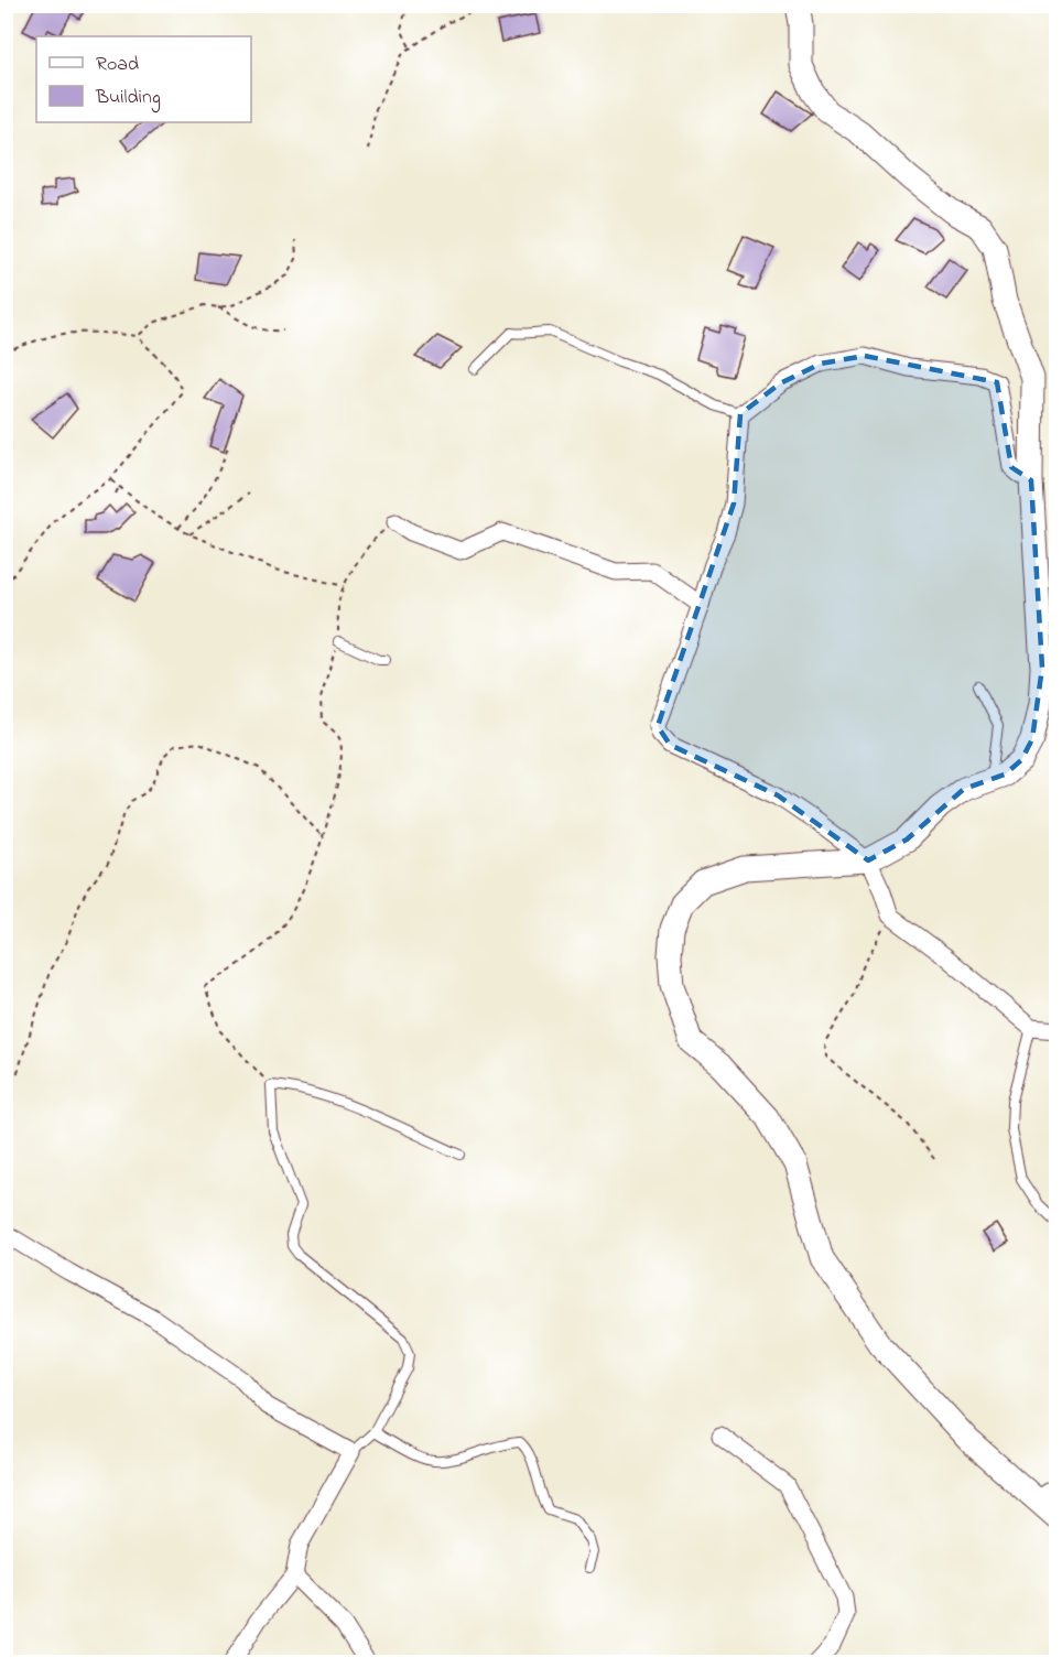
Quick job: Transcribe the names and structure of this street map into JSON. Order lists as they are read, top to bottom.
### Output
{
  "legend": ["Road", "Building"]
}
